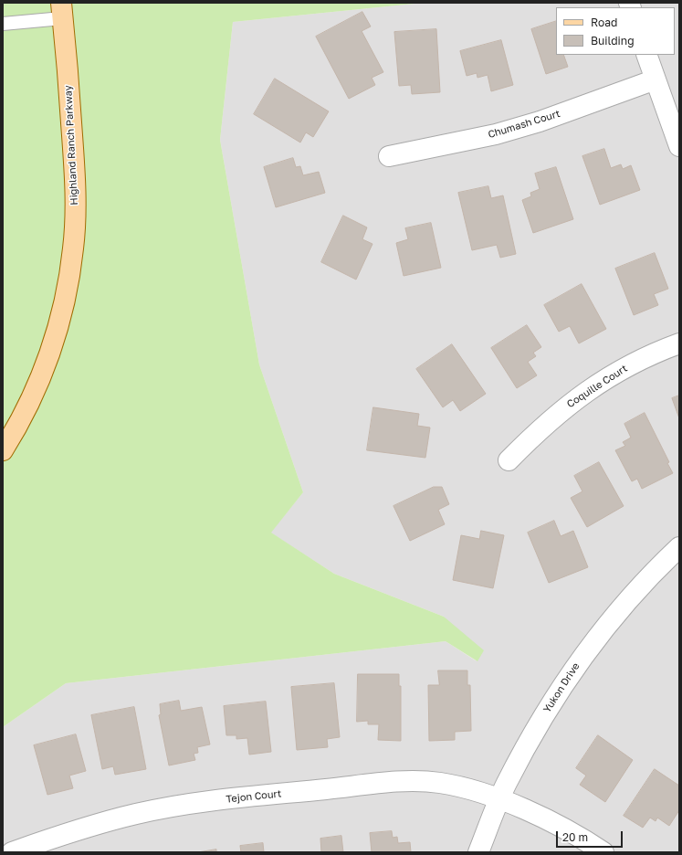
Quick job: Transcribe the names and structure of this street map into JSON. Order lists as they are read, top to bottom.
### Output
{
  "streets": {
    "main road": ["Highland Ranch Parkway"],
    "street": [
      "Chumash Court",
      "Coquille Court",
      "Yukon Drive",
      "Tejon Court"
    ]
  },
  "crossings": [
    ["Yukon Drive", "Tejon Court"]
  ],
  "legend": ["Road", "Building"],
  "scale_bar": "20 m"
}
